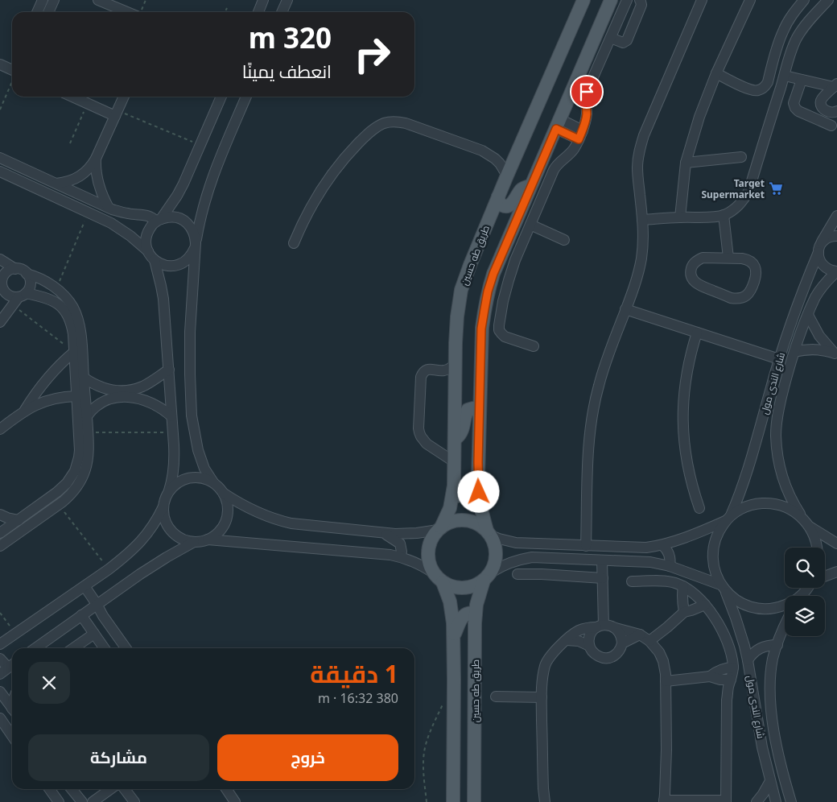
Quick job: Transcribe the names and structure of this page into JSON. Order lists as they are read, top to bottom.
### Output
{
  "streets": {
    "main road": ["طريق طه حسين"],
    "street": ["شارع الندى مول"]
  },
  "places": {
    "supermarket": ["Target Supermarket"]
  },
  "page": {
    "turn": ["320 m", "انعطف يمينًا"],
    "heading": ["1 دقيقة", "380 m · 16:32"],
    "buttons": ["خروج", "مشاركة"]
  }
}
